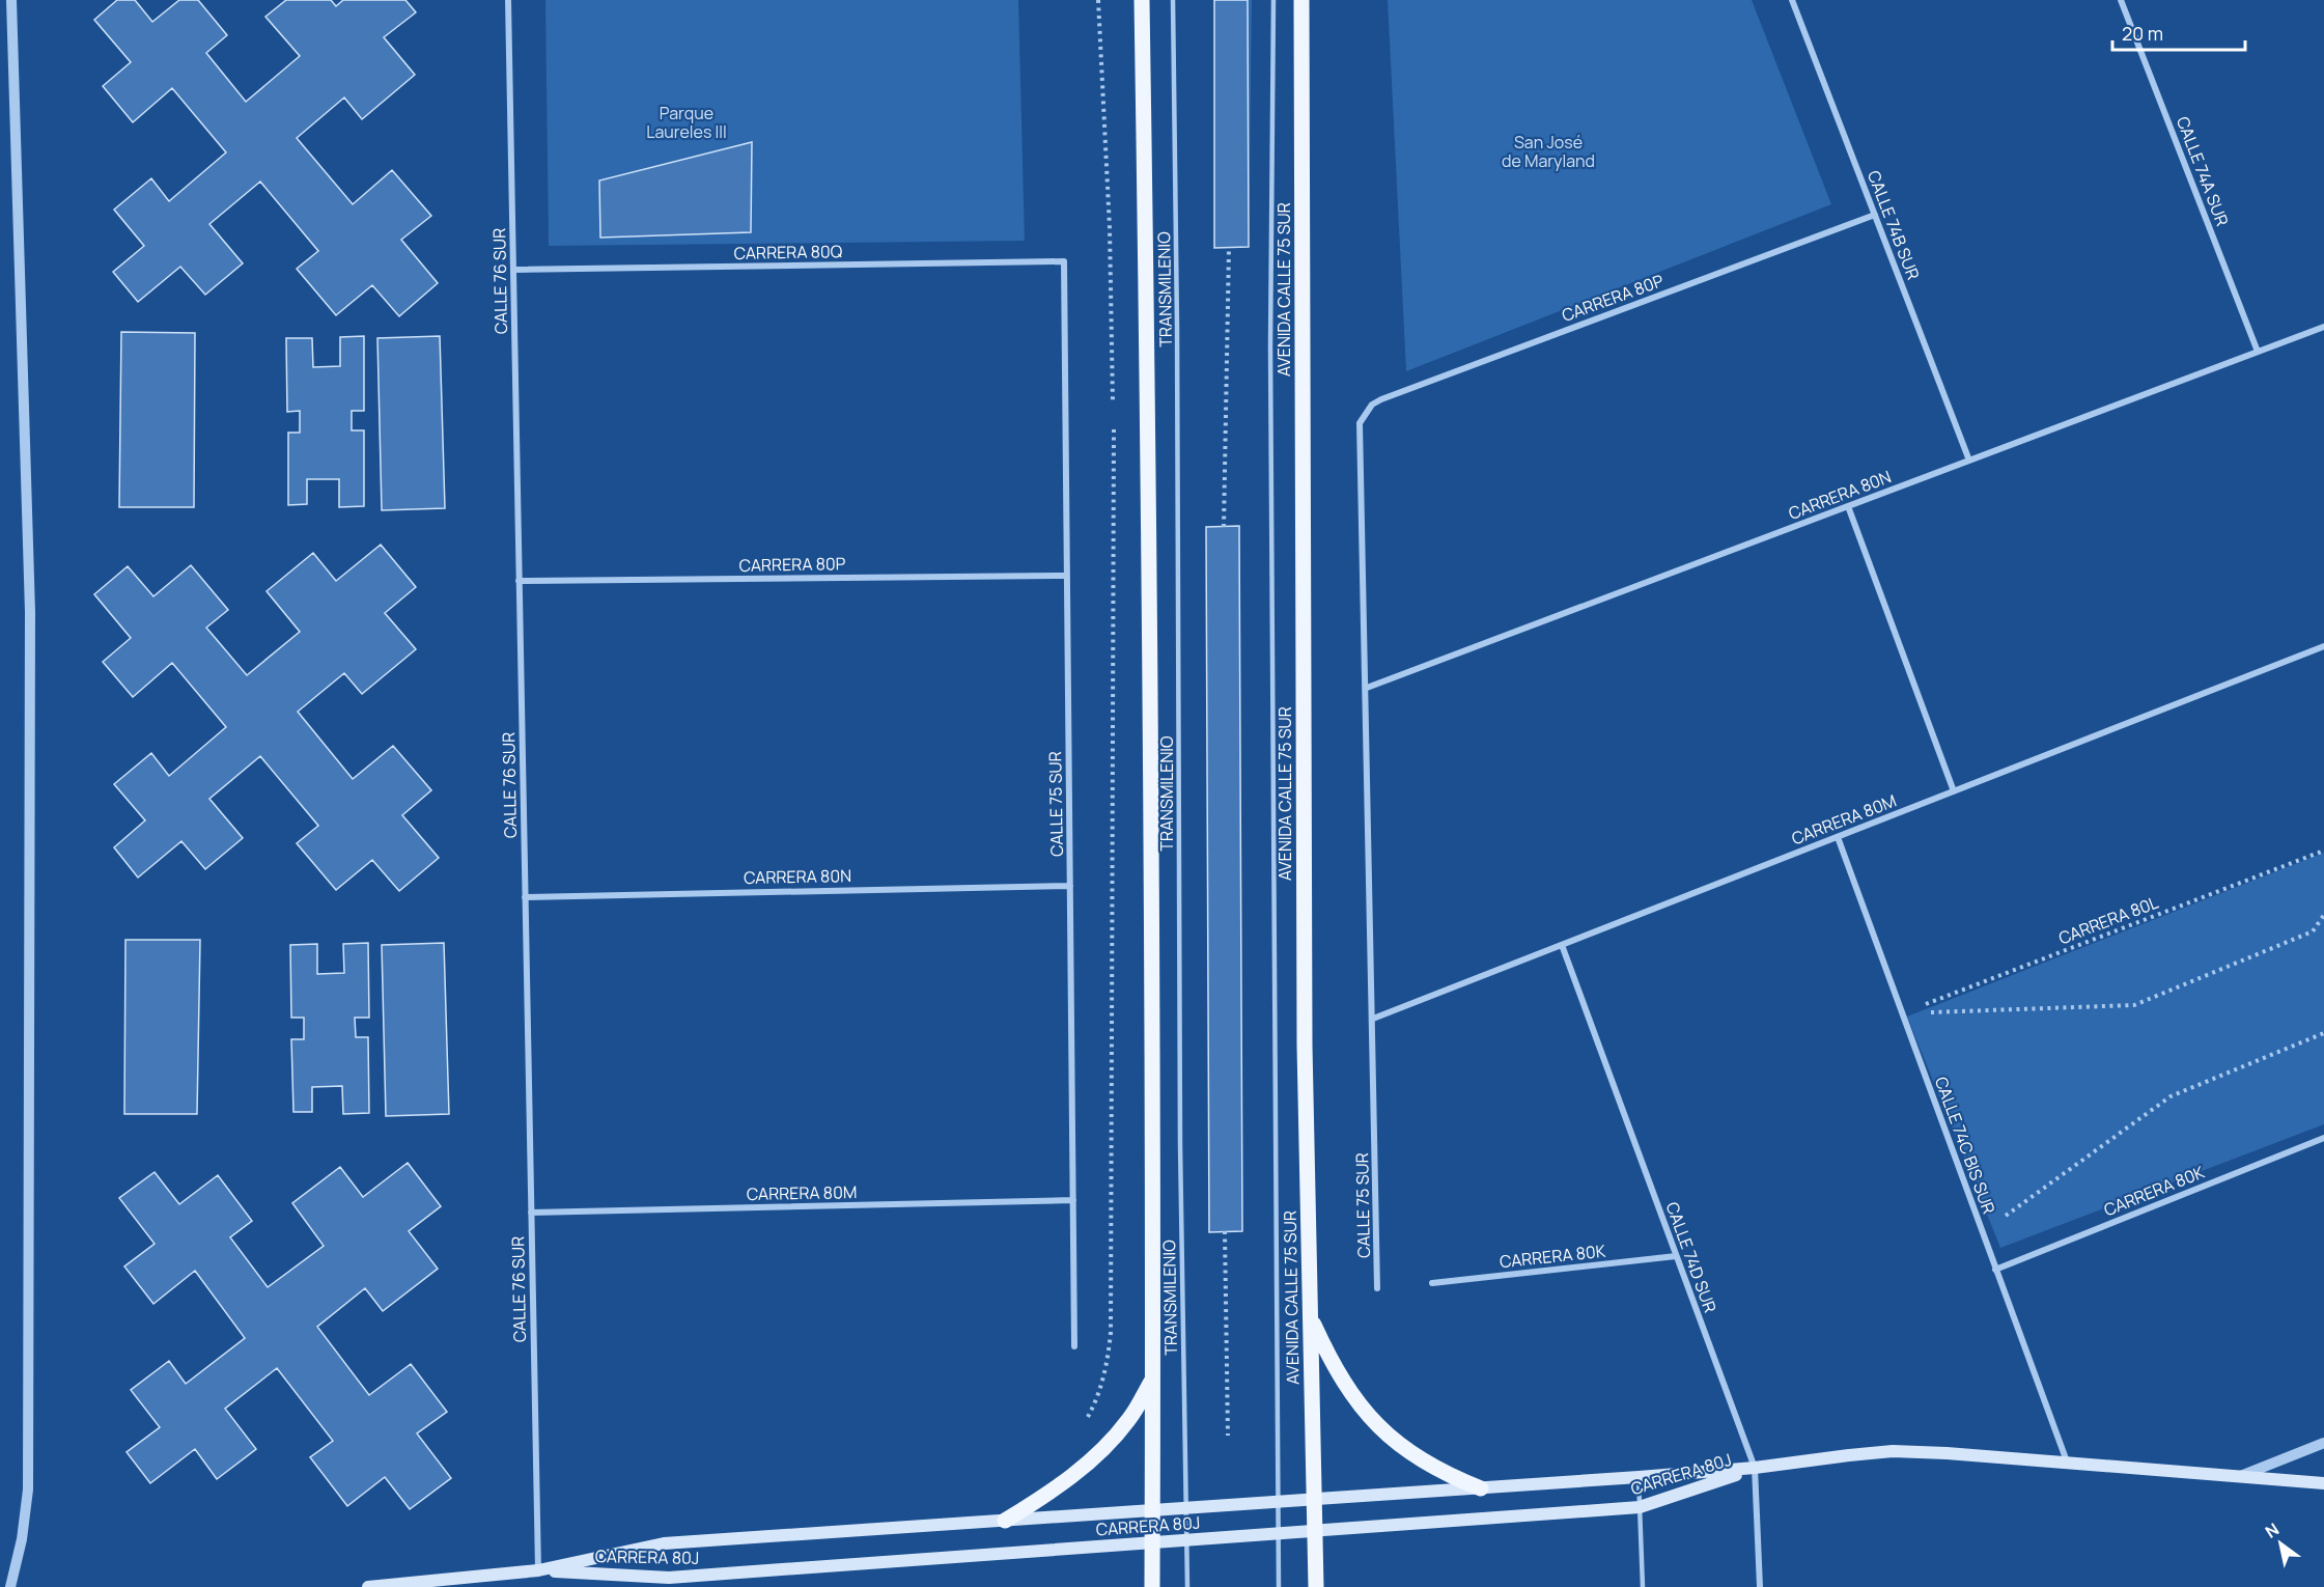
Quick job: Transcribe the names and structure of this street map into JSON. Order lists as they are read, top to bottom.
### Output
{
  "streets": {
    "main road": ["AVENIDA CALLE 75 SUR", "CARRERA 80J"],
    "street": [
      "CALLE 74A SUR",
      "CALLE 74B SUR",
      "CARRERA 80Q",
      "CALLE 76 SUR",
      "CARRERA 80P",
      "CARRERA 80N",
      "CALLE 75 SUR",
      "CARRERA 80M",
      "CALLE 74C BIS SUR",
      "CARRERA 80K",
      "CALLE 74D SUR"
    ],
    "lane": ["TRANSMILENIO"],
    "path": ["CARRERA 80L"]
  },
  "crossings": [
    ["CALLE 74A SUR", "CARRERA 80N"],
    ["CALLE 74B SUR", "CARRERA 80P"],
    ["CALLE 74B SUR", "CARRERA 80N"],
    ["CARRERA 80Q", "CALLE 76 SUR"],
    ["CARRERA 80Q", "CALLE 75 SUR"],
    ["CALLE 76 SUR", "CARRERA 80P"],
    ["CALLE 76 SUR", "CARRERA 80N"],
    ["CALLE 76 SUR", "CARRERA 80M"],
    ["CALLE 76 SUR", "CARRERA 80J"],
    ["TRANSMILENIO", "CARRERA 80J"],
    ["AVENIDA CALLE 75 SUR", "CARRERA 80J"],
    ["CARRERA 80P", "CALLE 75 SUR"],
    ["CARRERA 80N", "CALLE 75 SUR"],
    ["CALLE 75 SUR", "CARRERA 80M"],
    ["CARRERA 80M", "CALLE 74C BIS SUR"],
    ["CARRERA 80M", "CALLE 74D SUR"],
    ["CARRERA 80L", "CALLE 74C BIS SUR"],
    ["CALLE 74C BIS SUR", "CARRERA 80K"],
    ["CALLE 74C BIS SUR", "CARRERA 80J"],
    ["CARRERA 80K", "CALLE 74D SUR"],
    ["CALLE 74D SUR", "CARRERA 80J"]
  ],
  "parks": ["Parque Laureles III", "San José de Maryland"],
  "scale_bar": "20 m",
  "north": "top left"
}
